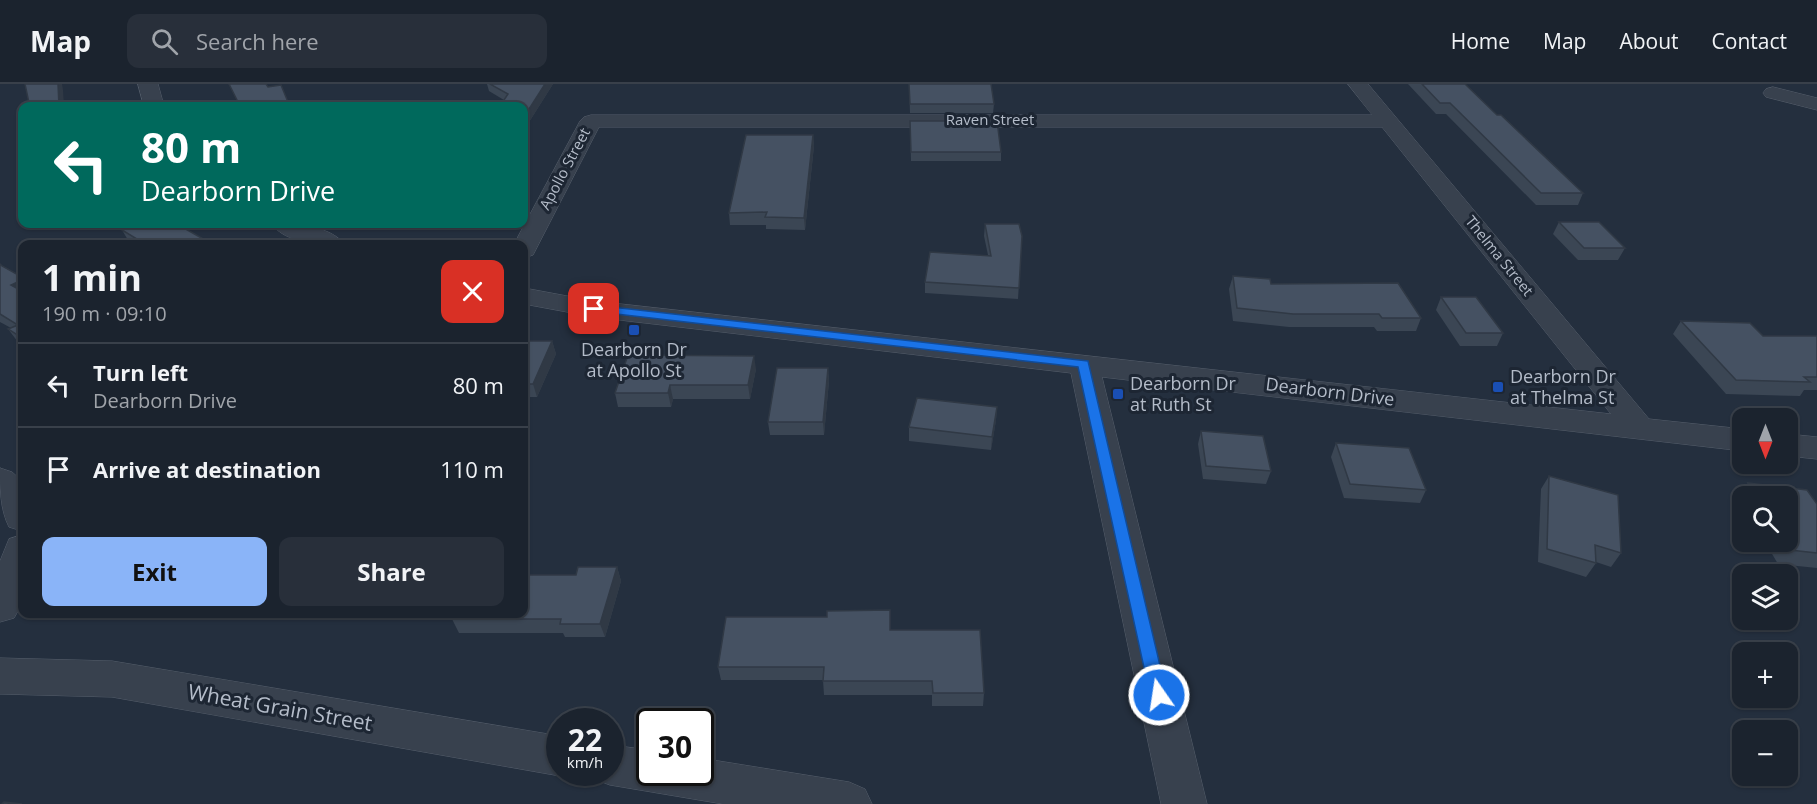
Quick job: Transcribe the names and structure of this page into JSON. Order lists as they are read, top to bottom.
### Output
{
  "streets": {
    "street": [
      "Raven Street",
      "Apollo Street",
      "Thelma Street",
      "Dearborn Drive",
      "Wheat Grain Street"
    ]
  },
  "crossings": [
    ["Raven Street", "Apollo Street"],
    ["Raven Street", "Thelma Street"],
    ["Thelma Street", "Dearborn Drive"]
  ],
  "places": {
    "transit": ["Dearborn Dr at Apollo St", "Dearborn Dr at Thelma St", "Dearborn Dr at Ruth St"]
  },
  "north": "bottom",
  "page": {
    "header": "Map",
    "search": "Search here",
    "nav": [
      "Home",
      "Map",
      "About",
      "Contact"
    ],
    "turn": ["80 m", "Dearborn Drive"],
    "heading": ["1 min", "190 m · 09:10"],
    "list": [
      {
        "name": "Turn left",
        "note": "Dearborn Drive",
        "value": "80 m"
      },
      {
        "name": "Arrive at destination",
        "value": "110 m"
      }
    ],
    "map_buttons": ["+", "−"],
    "buttons": ["Exit", "Share"],
    "speed": "22 km/h",
    "limit": "30"
  }
}
